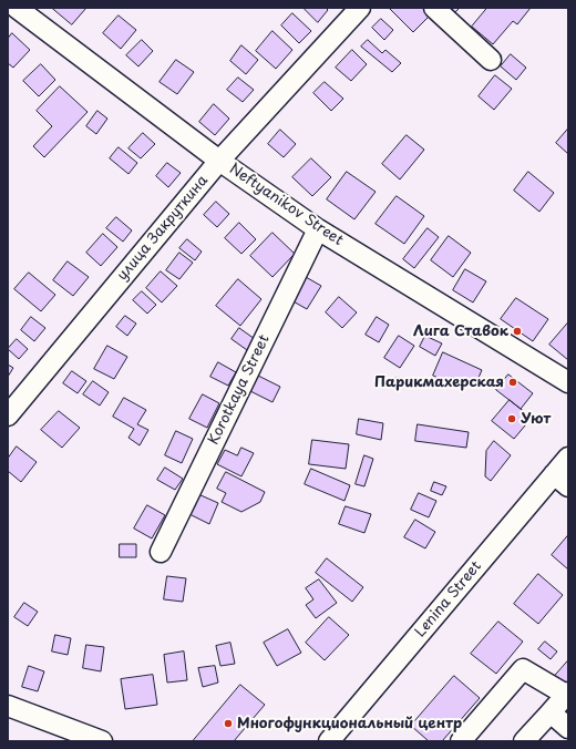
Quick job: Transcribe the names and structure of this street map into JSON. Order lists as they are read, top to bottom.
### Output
{
  "streets": {
    "street": [
      "Neftyanikov Street",
      "улица Закруткина",
      "Korotkaya Street",
      "Lenina Street"
    ]
  },
  "crossings": [
    ["Neftyanikov Street", "улица Закруткина"],
    ["Neftyanikov Street", "Korotkaya Street"]
  ],
  "places": [
    "Лига Ставок",
    "Парикмахерская",
    "Уют",
    "Многофункциональный центр"
  ]
}
